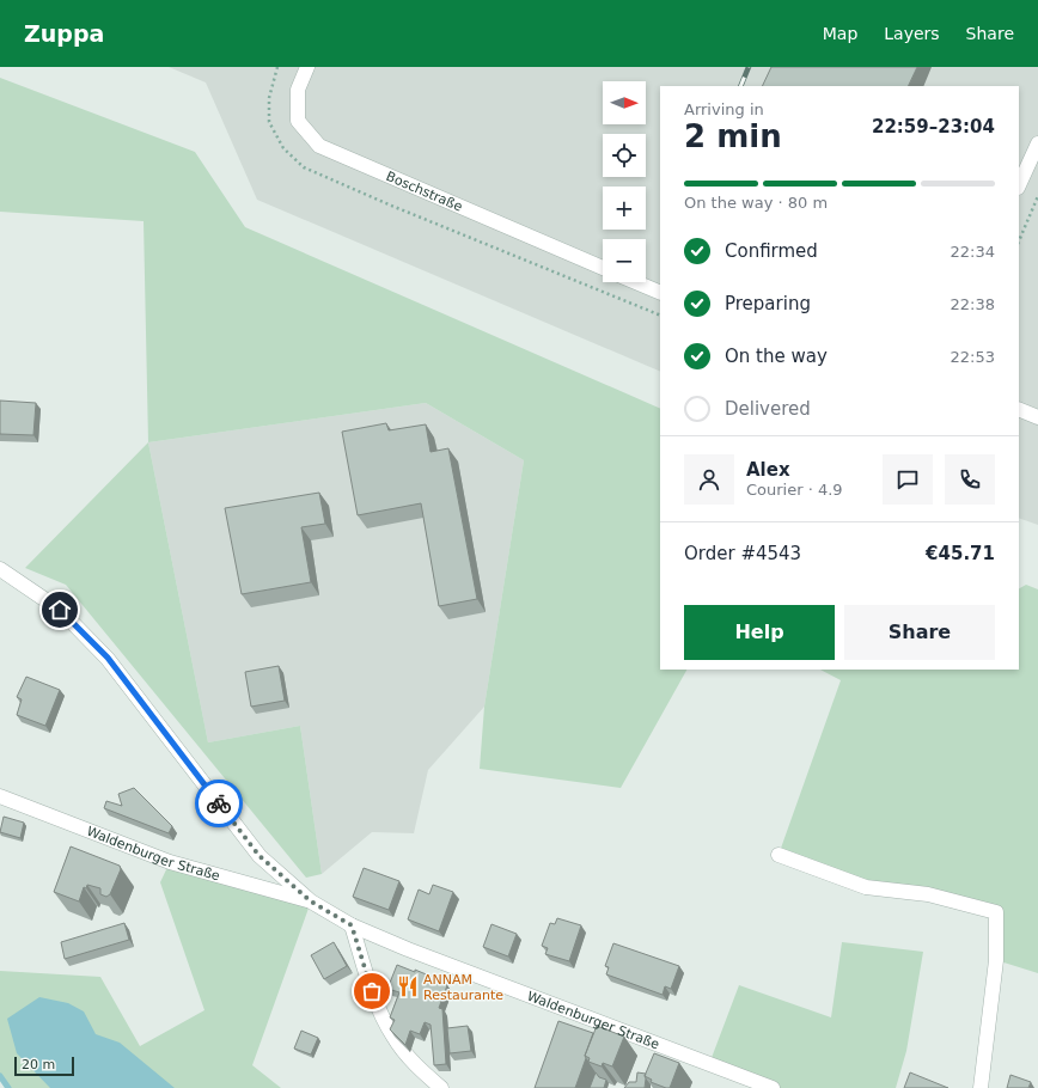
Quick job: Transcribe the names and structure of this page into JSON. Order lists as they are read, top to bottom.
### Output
{
  "streets": {
    "street": ["Boschstraße", "Waldenburger Straße"]
  },
  "places": {
    "restaurant": ["ANNAM Restaurante"]
  },
  "scale_bar": "20 m",
  "north": "right",
  "page": {
    "header": "Zuppa",
    "nav": ["Map", "Layers", "Share"],
    "map_buttons": ["+", "−"],
    "heading": ["2 min", "Arriving in", "22:59–23:04"],
    "panel": [
      "Alex",
      "Courier · 4.9",
      "Order #4543",
      "€45.71"
    ],
    "bar": "On the way · 80 m",
    "list": [
      ["Confirmed", "22:34"],
      ["Preparing", "22:38"],
      ["On the way", "22:53"],
      "Delivered"
    ],
    "buttons": ["Help", "Share"],
    "scale": "20 m"
  }
}
